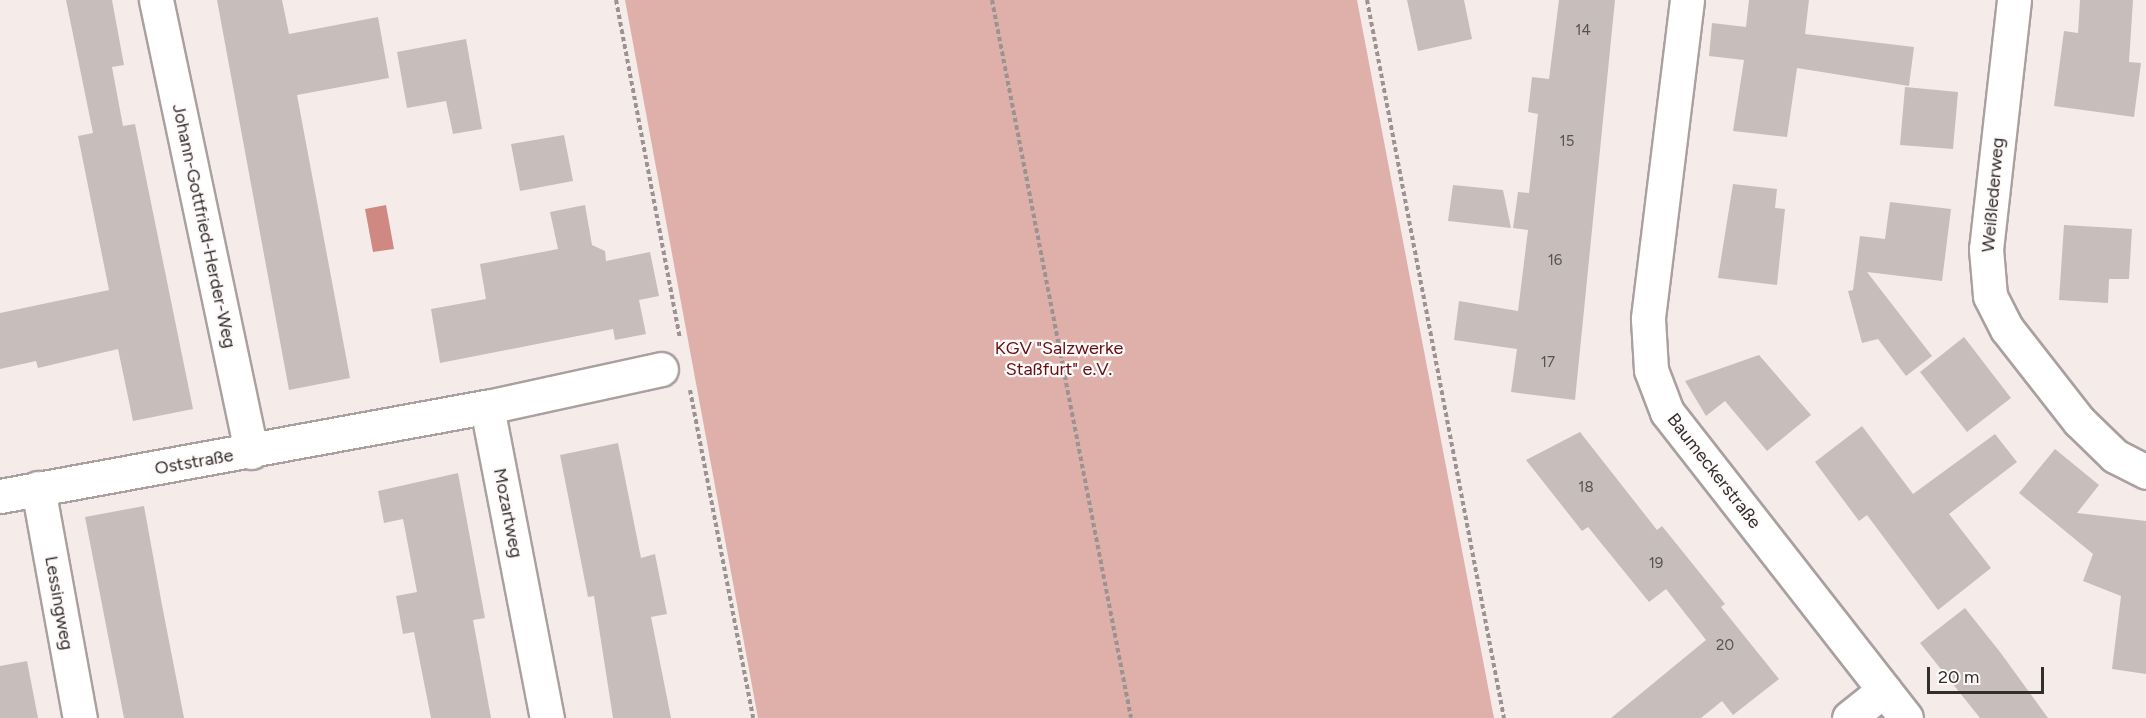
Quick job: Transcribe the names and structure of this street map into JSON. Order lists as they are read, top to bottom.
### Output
{
  "streets": {
    "street": [
      "Weißlederweg",
      "Johann-Gottfried-Herder-Weg",
      "Oststraße",
      "Baumeckerstraße",
      "Mozartweg",
      "Lessingweg"
    ]
  },
  "crossings": [
    ["Johann-Gottfried-Herder-Weg", "Oststraße"],
    ["Oststraße", "Mozartweg"],
    ["Oststraße", "Lessingweg"]
  ],
  "parks": ["KGV \"Salzwerke Staßfurt\" e.V."],
  "house_numbers": [
    "14",
    "15",
    "16",
    "17",
    "18",
    "19",
    "20"
  ],
  "scale_bar": "20 m"
}
